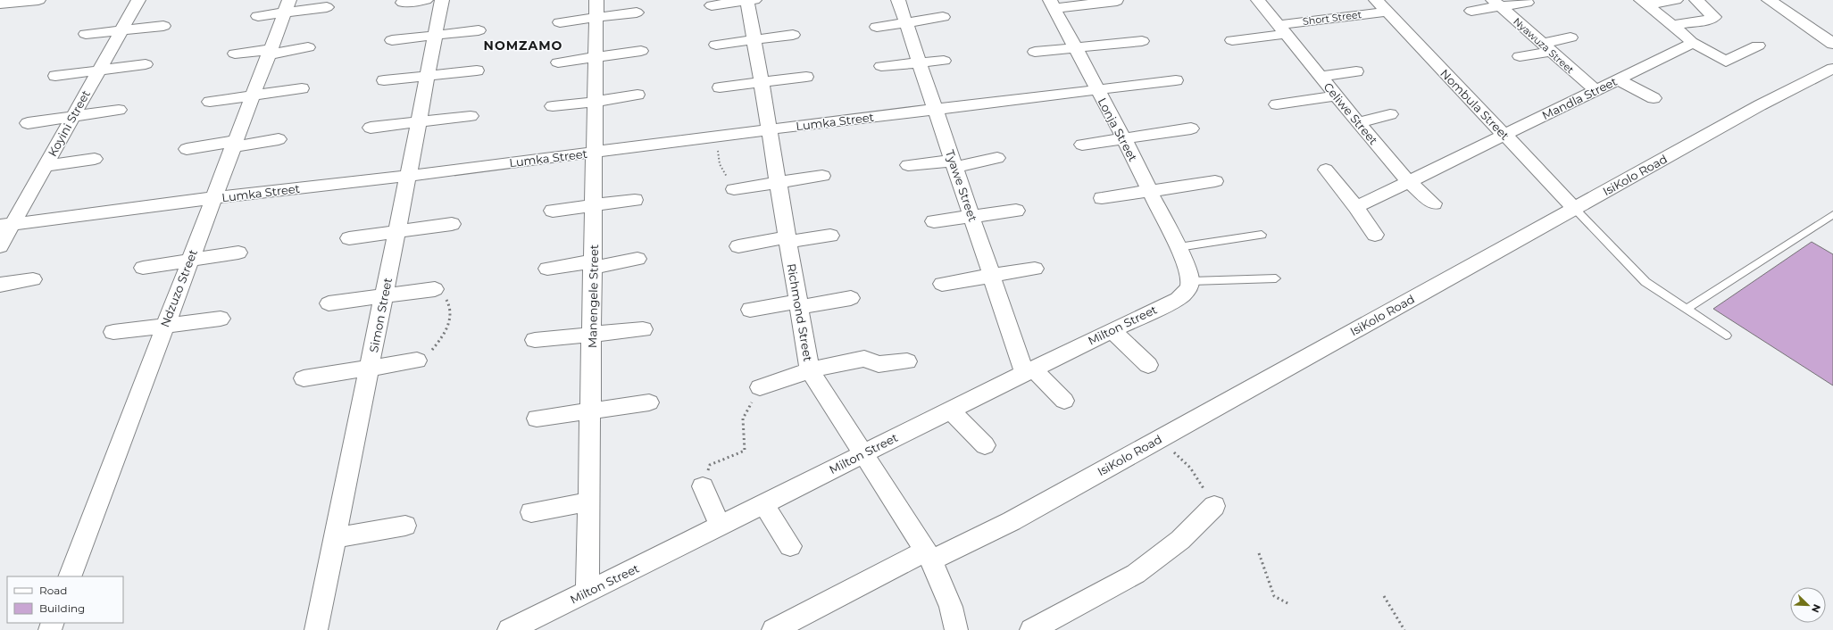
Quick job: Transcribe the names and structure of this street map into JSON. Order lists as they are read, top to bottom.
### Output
{
  "streets": {
    "street": [
      "Short Street",
      "Nyawuza Street",
      "Mandla Street",
      "Nombula Street",
      "Celiwe Street",
      "Lumka Street",
      "Koyini Street",
      "Lonja Street",
      "IsiKolo Road",
      "Tyawe Street",
      "Ndzuzo Street",
      "Manengele Street",
      "Richmond Street",
      "Simon Street",
      "Milton Street"
    ]
  },
  "crossings": [
    ["Short Street", "Nombula Street"],
    ["Short Street", "Celiwe Street"],
    ["Nyawuza Street", "Mandla Street"],
    ["Mandla Street", "Nombula Street"],
    ["Mandla Street", "Celiwe Street"],
    ["Nombula Street", "IsiKolo Road"],
    ["Lumka Street", "Koyini Street"],
    ["Lumka Street", "Lonja Street"],
    ["Lumka Street", "Tyawe Street"],
    ["Lumka Street", "Ndzuzo Street"],
    ["Lumka Street", "Manengele Street"],
    ["Lumka Street", "Richmond Street"],
    ["Lumka Street", "Simon Street"],
    ["IsiKolo Road", "Richmond Street"],
    ["Tyawe Street", "Milton Street"],
    ["Manengele Street", "Milton Street"],
    ["Richmond Street", "Milton Street"]
  ],
  "districts": ["NOMZAMO"],
  "legend": ["Road", "Building"],
  "north": "bottom right"
}
